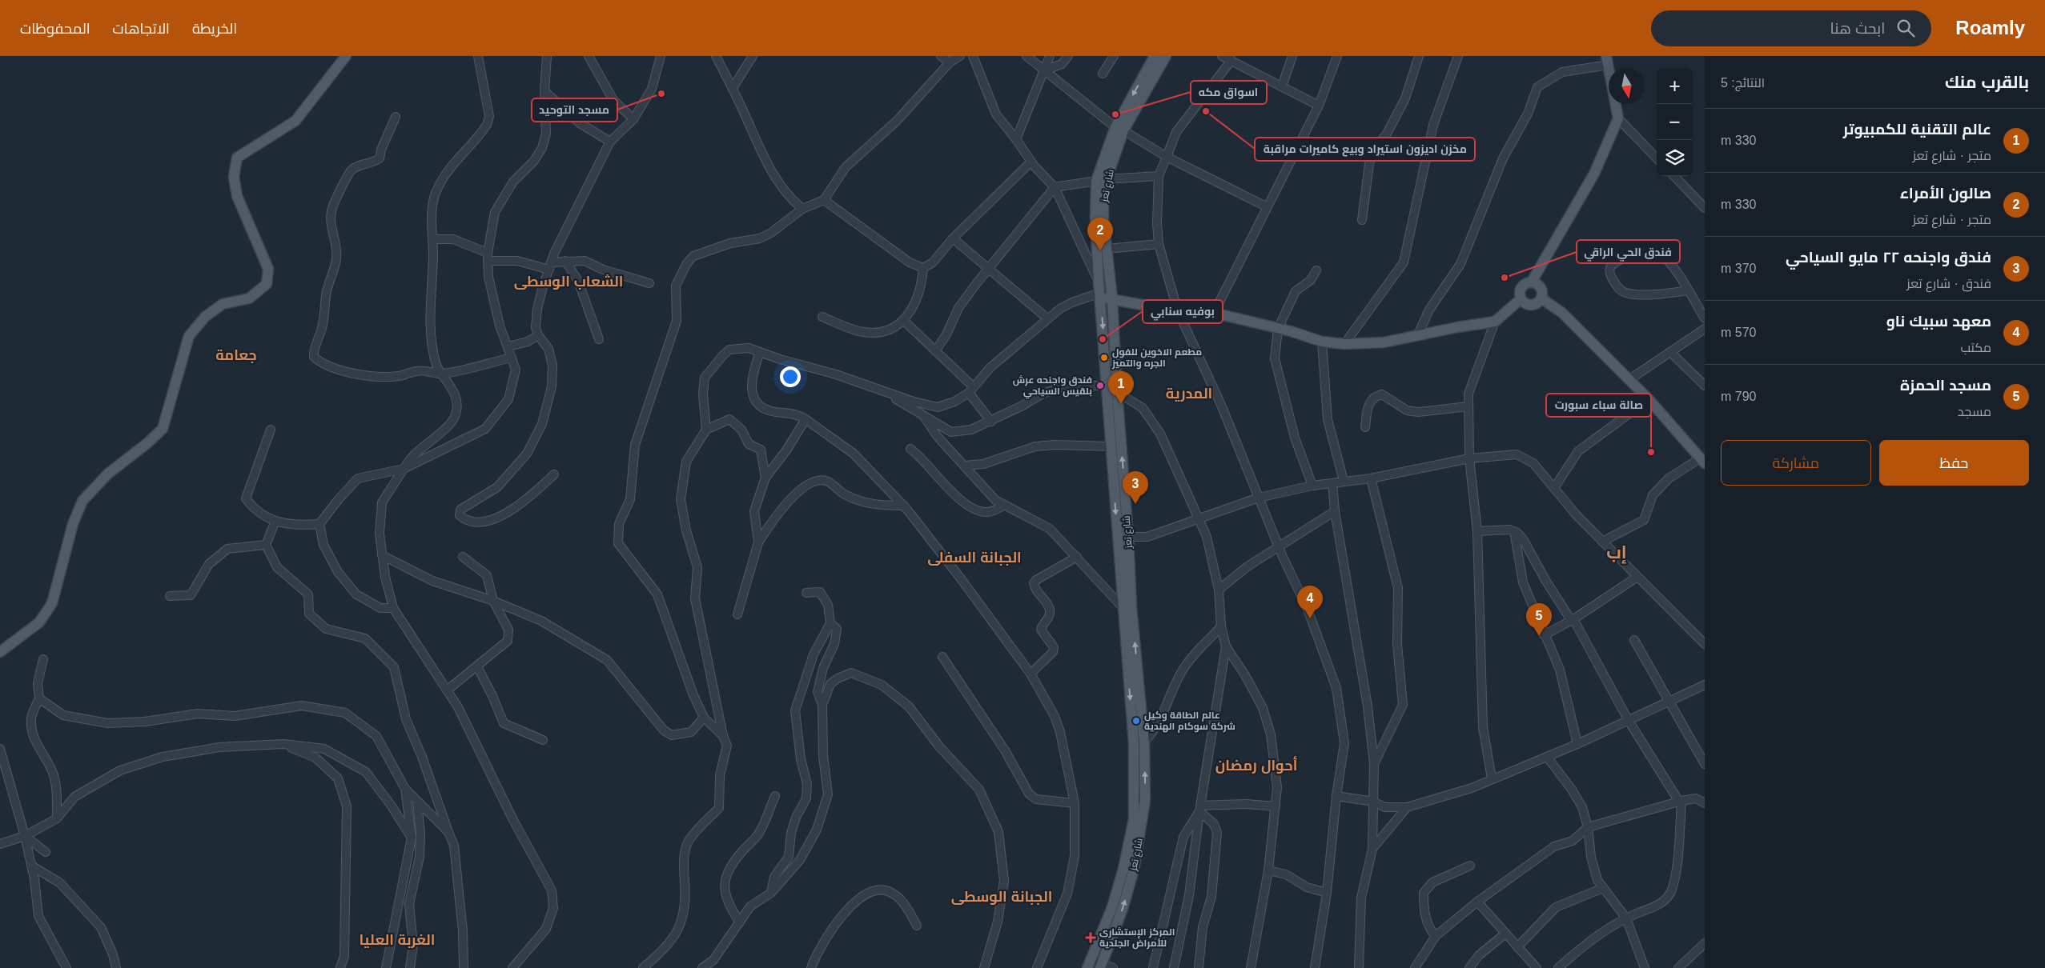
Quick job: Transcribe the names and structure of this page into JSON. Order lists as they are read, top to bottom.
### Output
{
  "streets": {
    "main road": ["شارع تعز"]
  },
  "districts": [
    "الشعاب الوسطى",
    "جعامة",
    "المدرية",
    "إب",
    "الجبانة السفلى",
    "أحوال رمضان",
    "الجبانة الوسطى",
    "الغربة العليا"
  ],
  "places": {
    "other": [
      "مسجد التوحيد",
      "مخزن اديزون استيراد وبيع كاميرات مراقبة",
      "اسواق مكه",
      "فندق الحي الراقي",
      "بوفيه سنابي",
      "مطعم الاخوين للفول الجره والتميز",
      "فندق واجنحه عرش بلقيس السياحي",
      "صالة سباء سبورت",
      "عالم الطاقة وكيل شركة سوكام الهندية"
    ],
    "health": ["المركز الإستشاري للأمراض الجلدية"]
  },
  "north": "bottom",
  "page": {
    "header": "Roamly",
    "search": "ابحث هنا",
    "nav": ["الخريطة", "الاتجاهات", "المحفوظات"],
    "heading": ["بالقرب منك", "النتائج: 5"],
    "map_buttons": ["+", "−"],
    "list": [
      {
        "mark": "1",
        "name": "عالم التقنية للكمبيوتر",
        "note": "متجر · شارع تعز",
        "value": "330 m"
      },
      {
        "mark": "2",
        "name": "صالون الأمراء",
        "note": "متجر · شارع تعز",
        "value": "330 m"
      },
      {
        "mark": "3",
        "name": "فندق واجنحه ٢٢ مايو السياحي",
        "note": "فندق · شارع تعز",
        "value": "370 m"
      },
      {
        "mark": "4",
        "name": "معهد سبيك ناو",
        "note": "مكتب",
        "value": "570 m"
      },
      {
        "mark": "5",
        "name": "مسجد الحمزة",
        "note": "مسجد",
        "value": "790 m"
      }
    ],
    "pins": [
      "2",
      "1",
      "3",
      "4",
      "5"
    ],
    "buttons": ["حفظ", "مشاركة"]
  }
}
